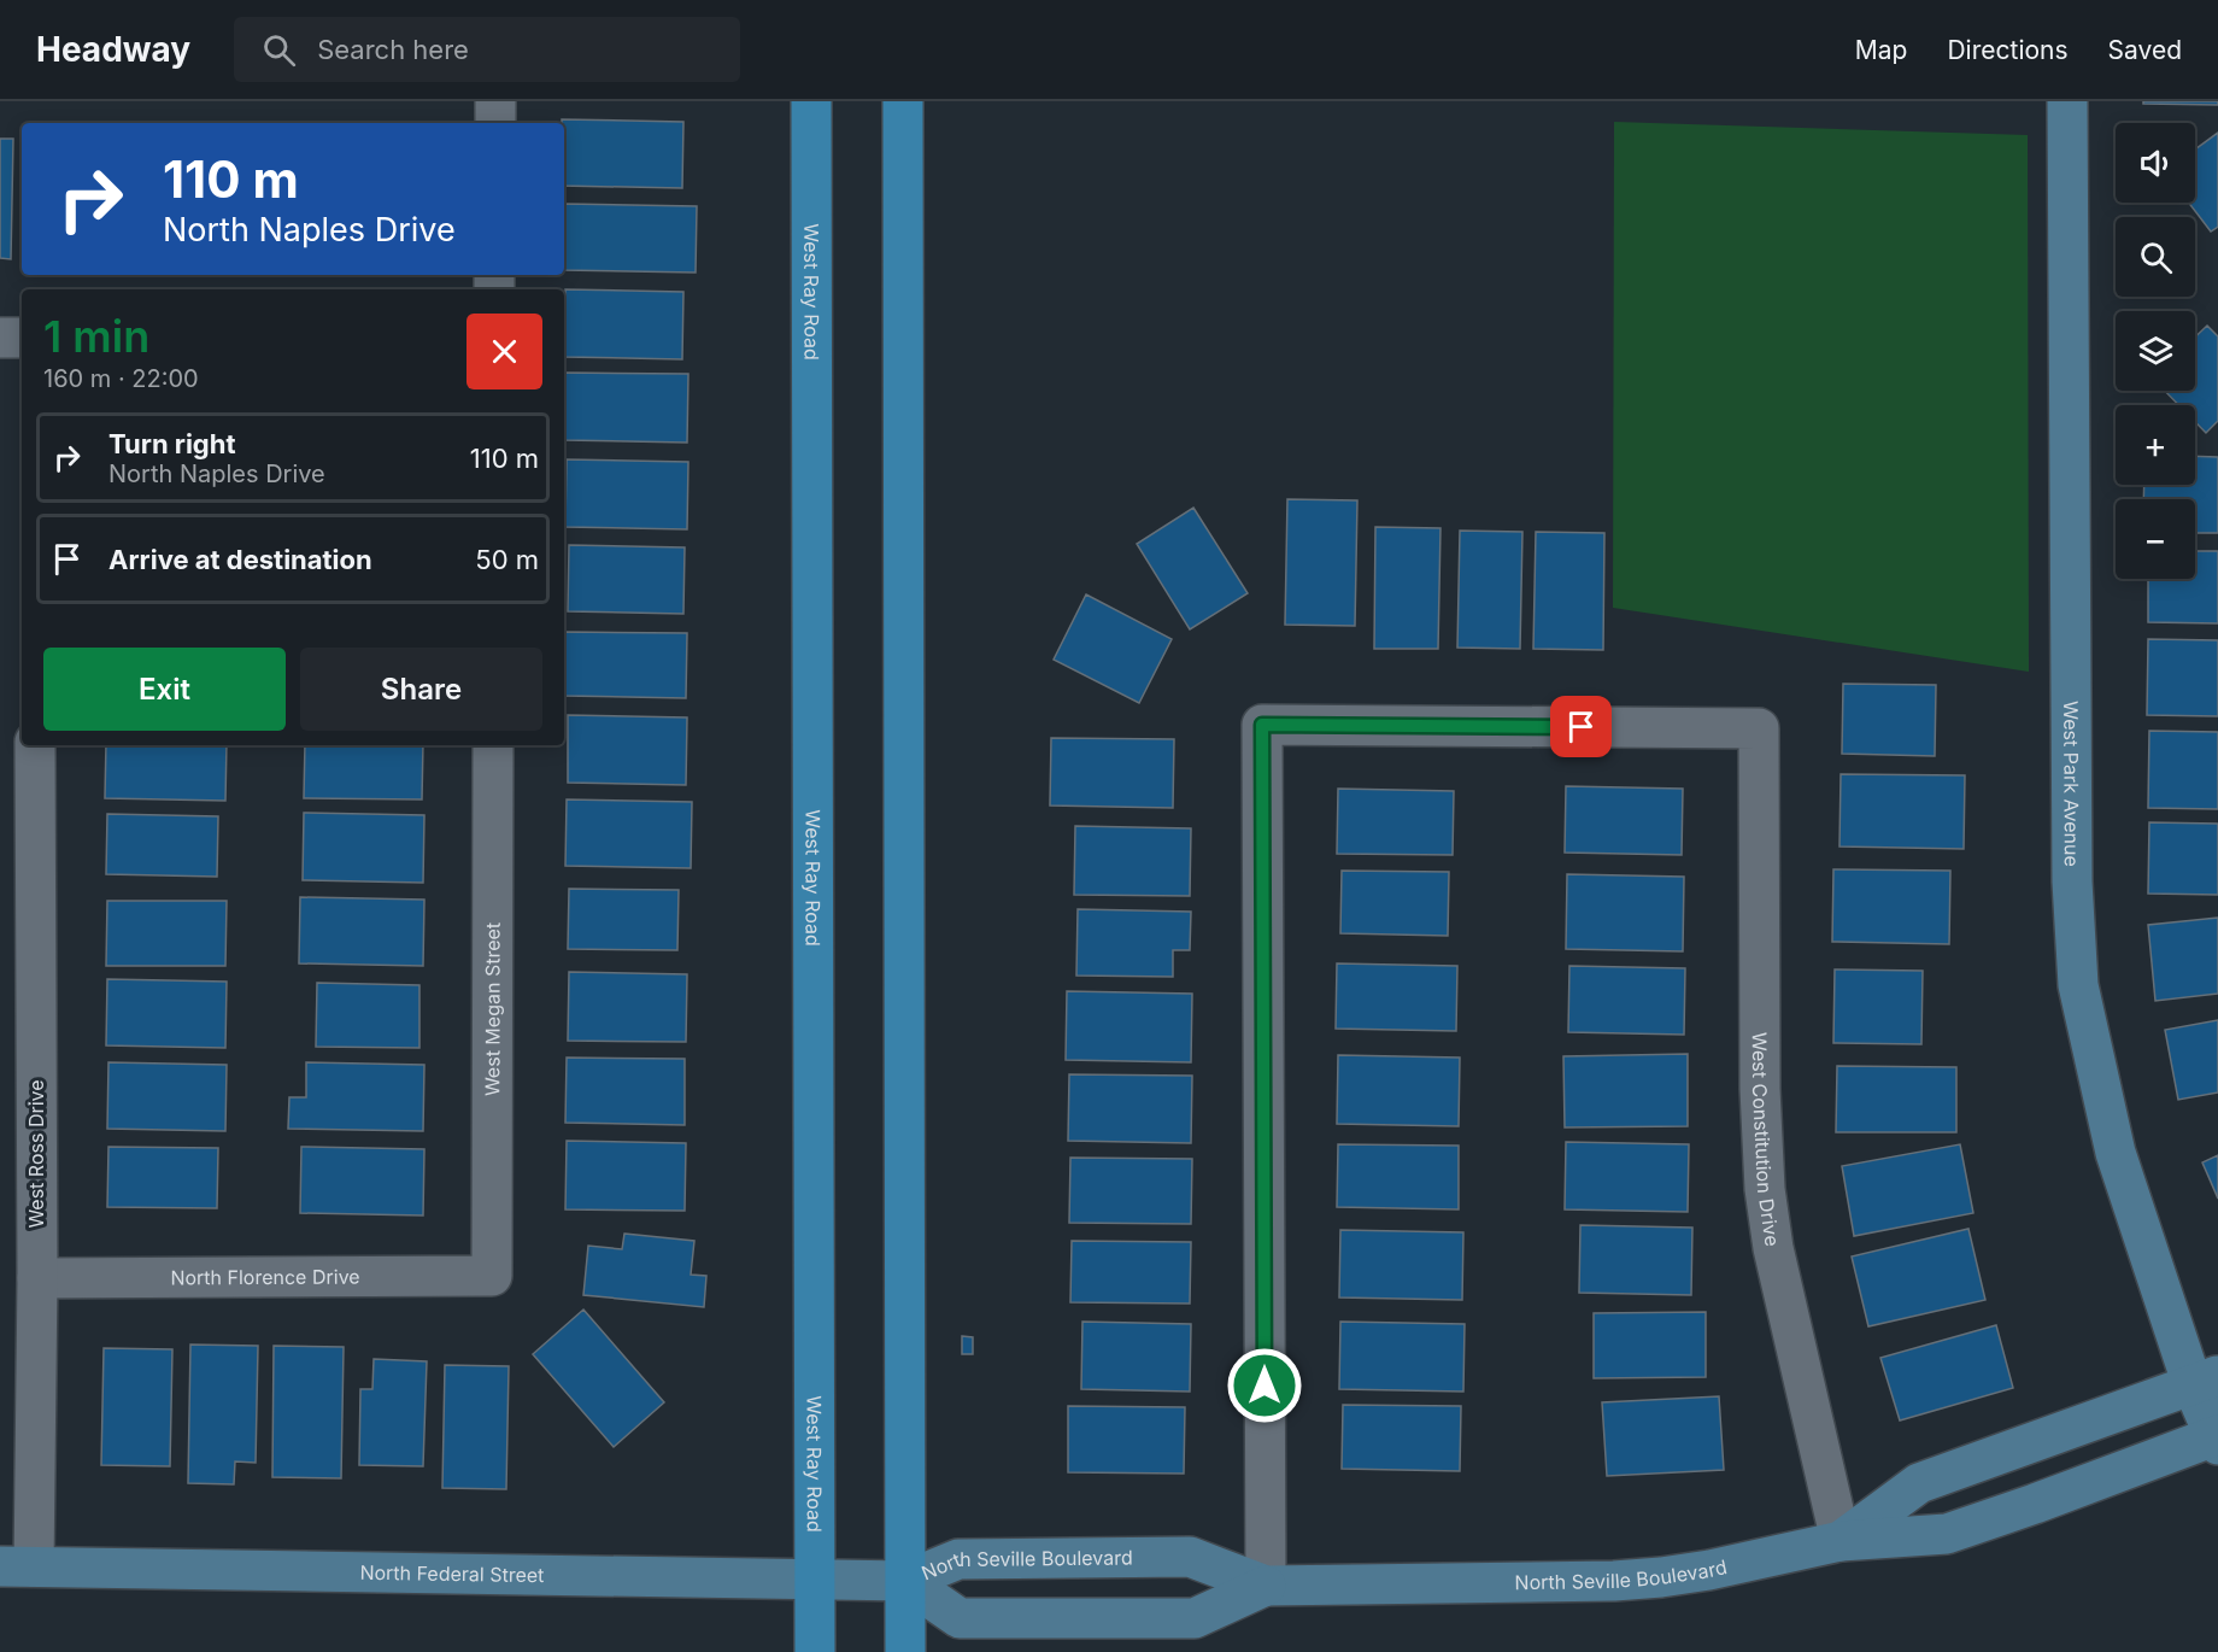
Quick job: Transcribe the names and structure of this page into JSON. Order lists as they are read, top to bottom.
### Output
{
  "streets": {
    "main road": ["West Ray Road"],
    "street": [
      "West Park Avenue",
      "West Megan Street",
      "West Constitution Drive",
      "West Ross Drive",
      "North Florence Drive",
      "North Seville Boulevard",
      "North Federal Street"
    ]
  },
  "crossings": [
    ["West Ray Road", "North Federal Street"],
    ["West Park Avenue", "North Seville Boulevard"],
    ["West Megan Street", "North Florence Drive"],
    ["West Constitution Drive", "North Seville Boulevard"],
    ["West Ross Drive", "North Florence Drive"],
    ["West Ross Drive", "North Federal Street"],
    ["North Seville Boulevard", "North Federal Street"]
  ],
  "page": {
    "header": "Headway",
    "search": "Search here",
    "nav": ["Map", "Directions", "Saved"],
    "map_buttons": ["+", "−"],
    "turn": ["110 m", "North Naples Drive"],
    "heading": ["1 min", "160 m · 22:00"],
    "list": [
      {
        "name": "Turn right",
        "note": "North Naples Drive",
        "value": "110 m"
      },
      {
        "name": "Arrive at destination",
        "value": "50 m"
      }
    ],
    "buttons": ["Exit", "Share"]
  }
}
